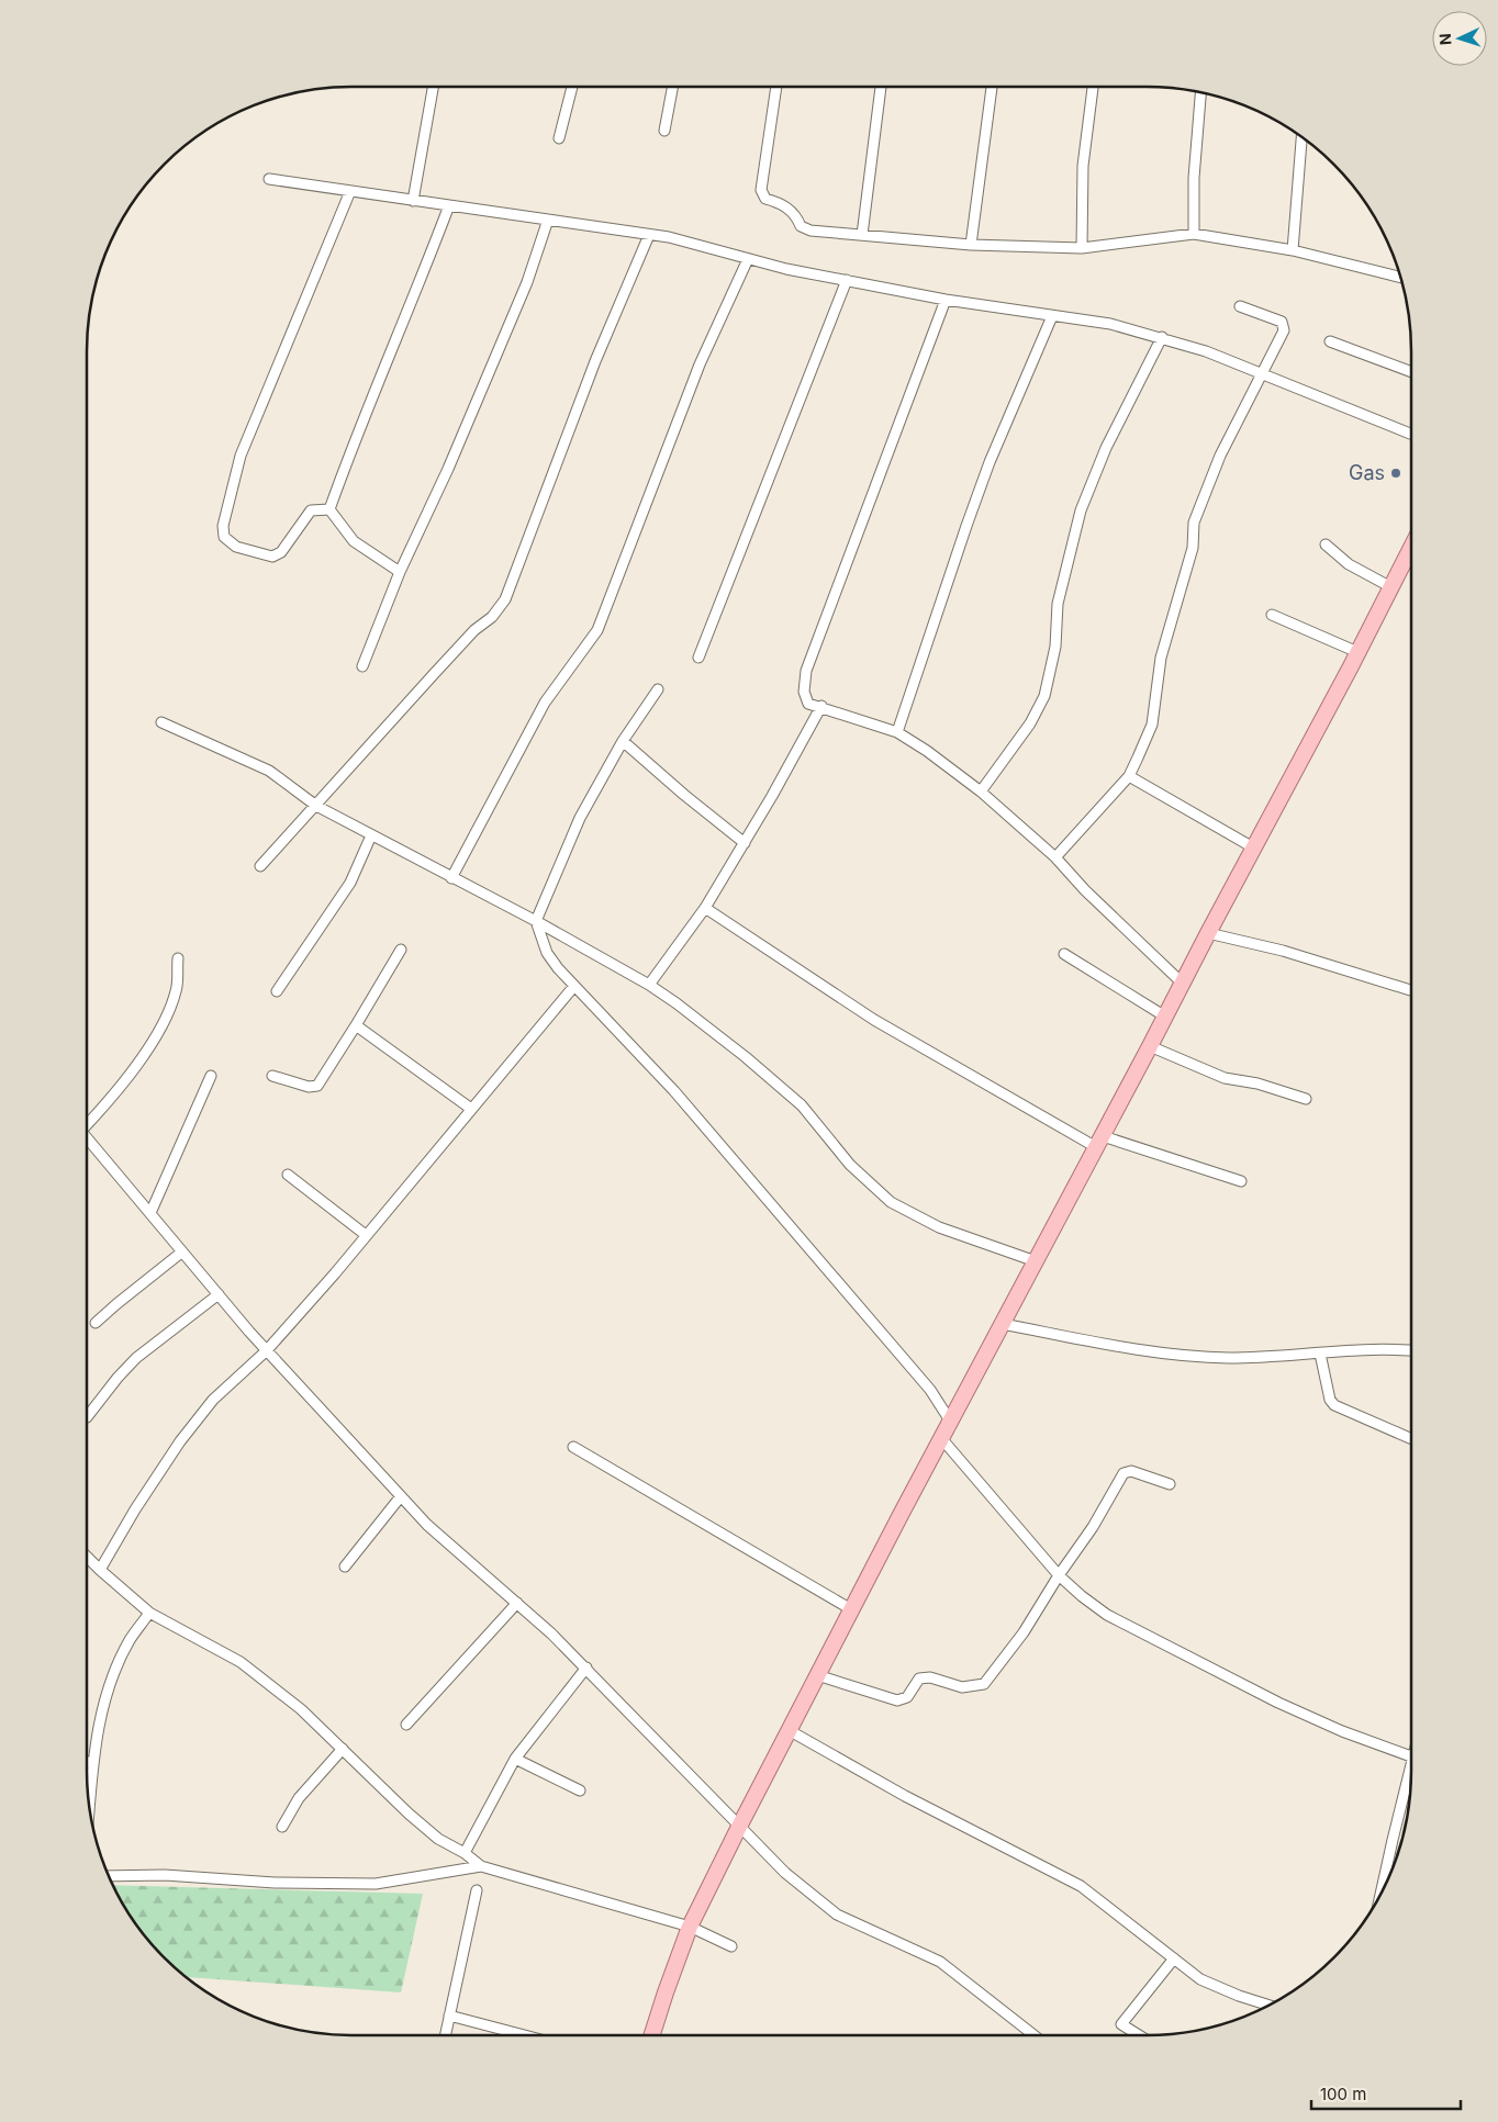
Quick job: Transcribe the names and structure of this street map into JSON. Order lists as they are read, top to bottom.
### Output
{
  "places": ["Gas"],
  "scale_bar": "100 m",
  "north": "left"
}
